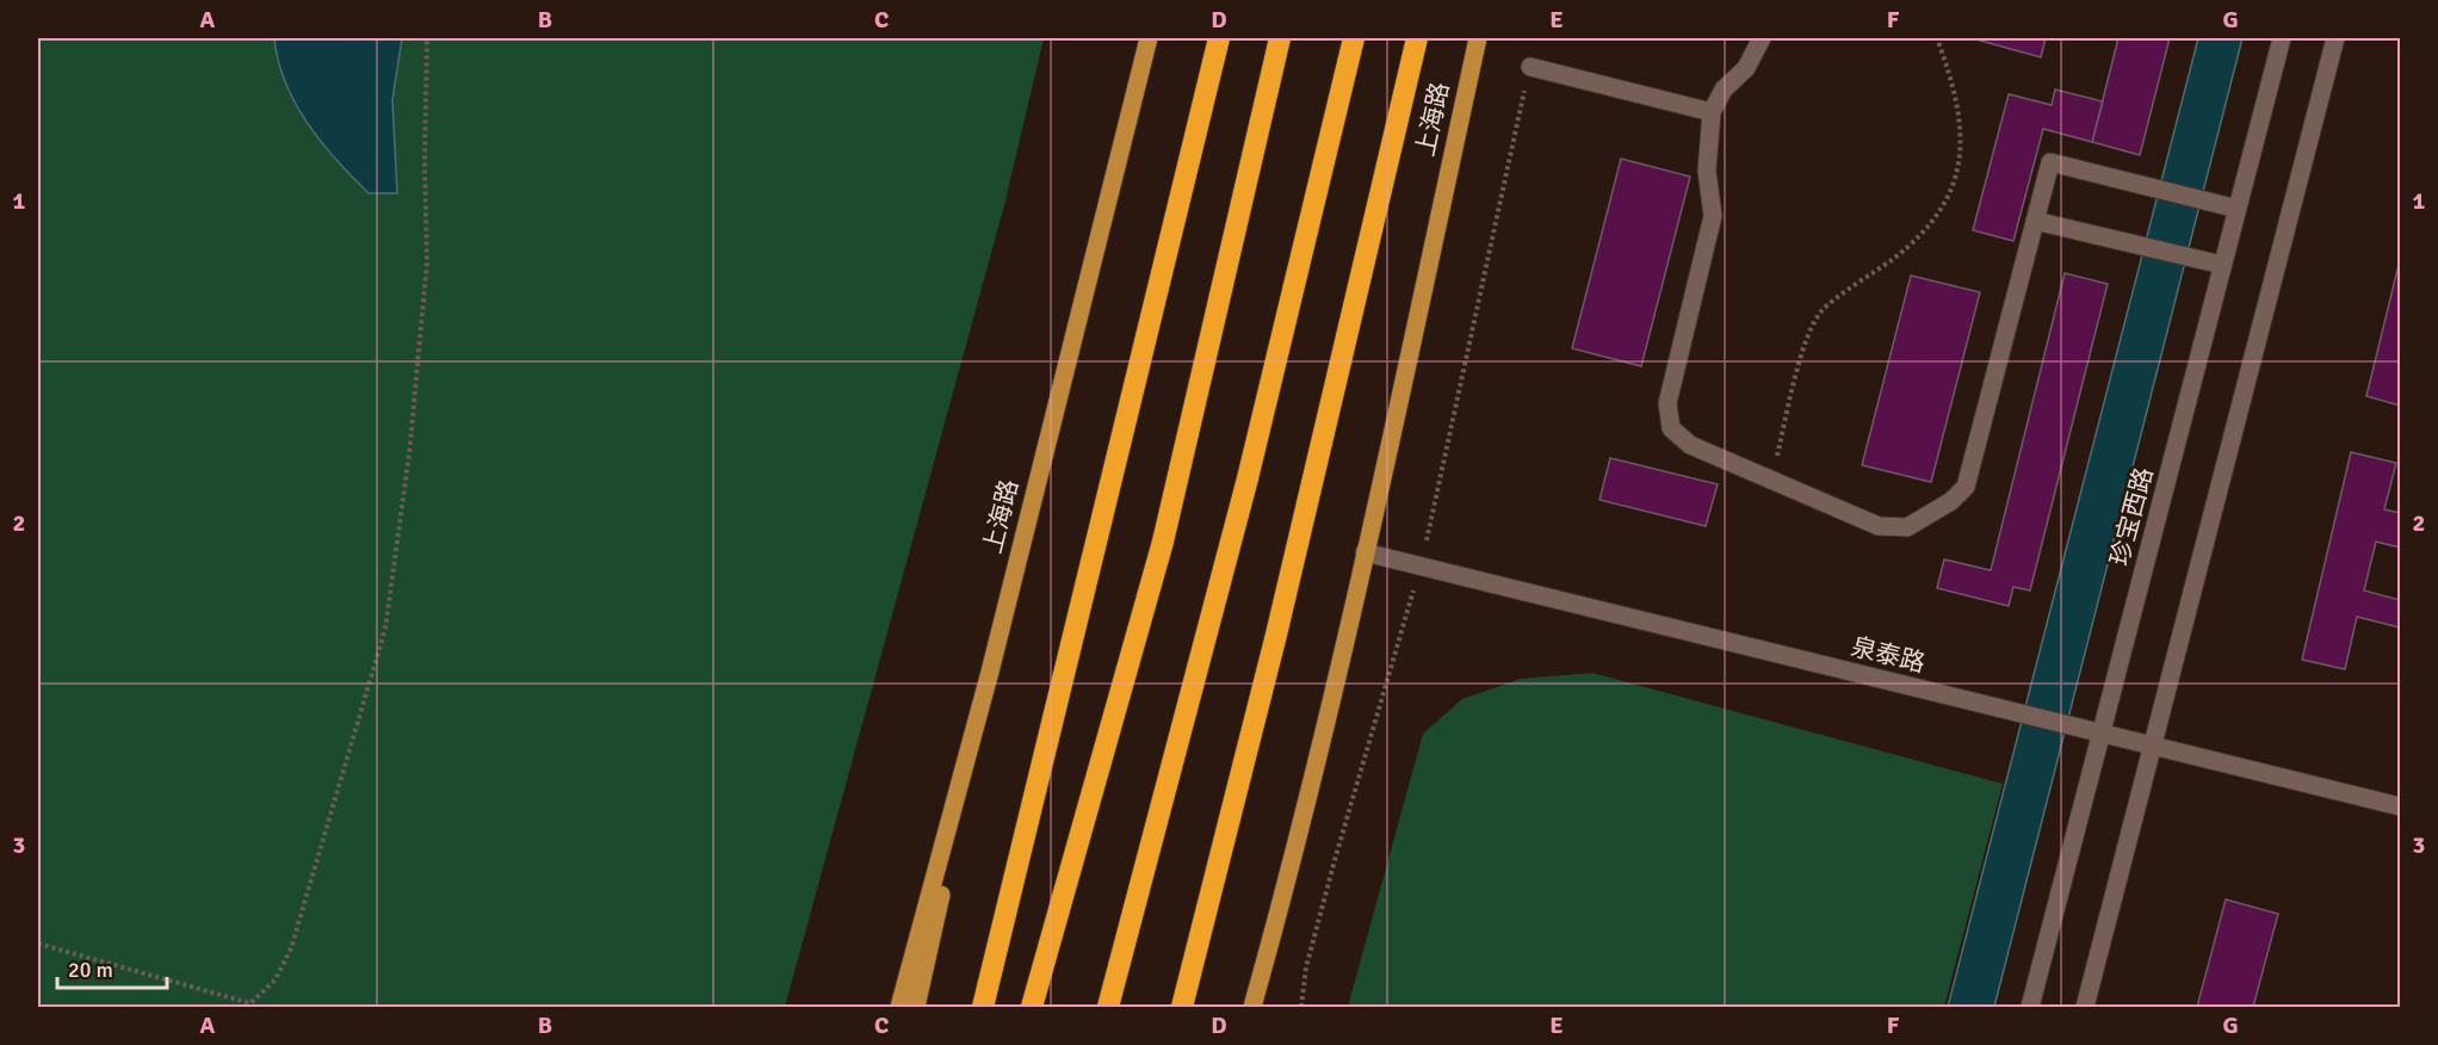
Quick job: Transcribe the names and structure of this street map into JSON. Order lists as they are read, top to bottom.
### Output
{
  "streets": {
    "main road": ["上海路"],
    "street": ["珍宝西路", "泉泰路"]
  },
  "crossings": [
    ["上海路", "泉泰路"],
    ["珍宝西路", "泉泰路"]
  ],
  "scale_bar": "20 m",
  "grid": {
    "columns": [
      "A",
      "B",
      "C",
      "D",
      "E",
      "F",
      "G"
    ],
    "rows": ["1", "2", "3"]
  }
}
